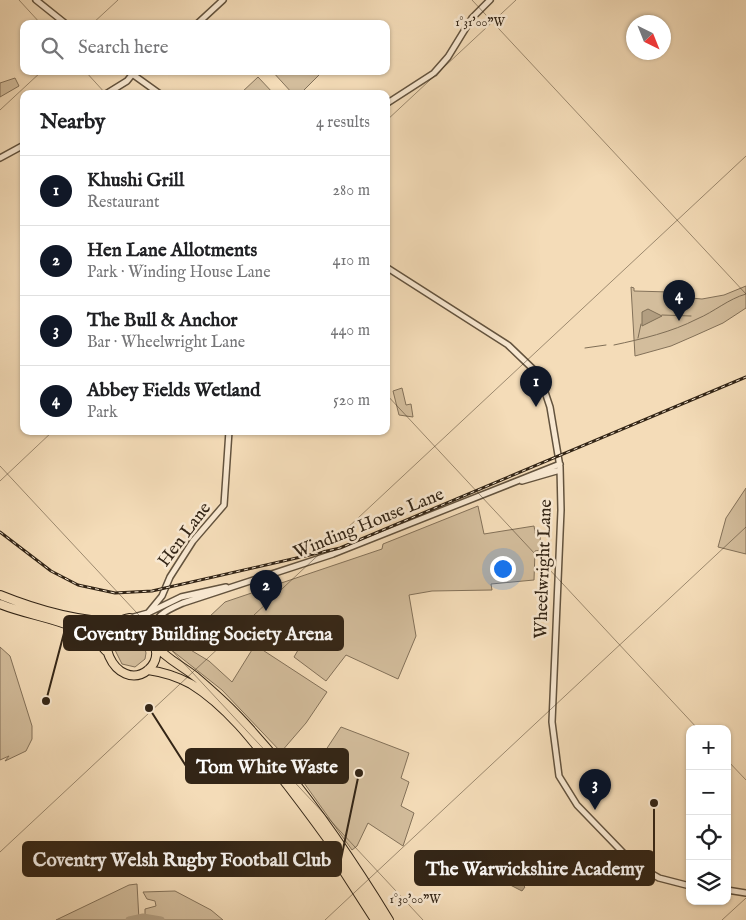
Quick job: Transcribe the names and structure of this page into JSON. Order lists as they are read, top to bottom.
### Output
{
  "streets": {
    "street": ["Winding House Lane", "Hen Lane", "Wheelwright Lane"]
  },
  "crossings": [
    ["Winding House Lane", "Hen Lane"],
    ["Winding House Lane", "Wheelwright Lane"]
  ],
  "places": [
    "Coventry Building Society Arena",
    "Tom White Waste",
    "Coventry Welsh Rugby Football Club",
    "The Warwickshire Academy"
  ],
  "north": "bottom right",
  "page": {
    "search": "Search here",
    "heading": ["Nearby", "4 results"],
    "list": [
      {
        "mark": "1",
        "name": "Khushi Grill",
        "note": "Restaurant",
        "value": "280 m"
      },
      {
        "mark": "2",
        "name": "Hen Lane Allotments",
        "note": "Park · Winding House Lane",
        "value": "410 m"
      },
      {
        "mark": "3",
        "name": "The Bull & Anchor",
        "note": "Bar · Wheelwright Lane",
        "value": "440 m"
      },
      {
        "mark": "4",
        "name": "Abbey Fields Wetland",
        "note": "Park",
        "value": "520 m"
      }
    ],
    "pins": [
      "4",
      "1",
      "2",
      "3"
    ],
    "map_buttons": ["+", "−"]
  },
  "coordinates": ["1°31'00\"W", "1°30'00\"W"]
}
